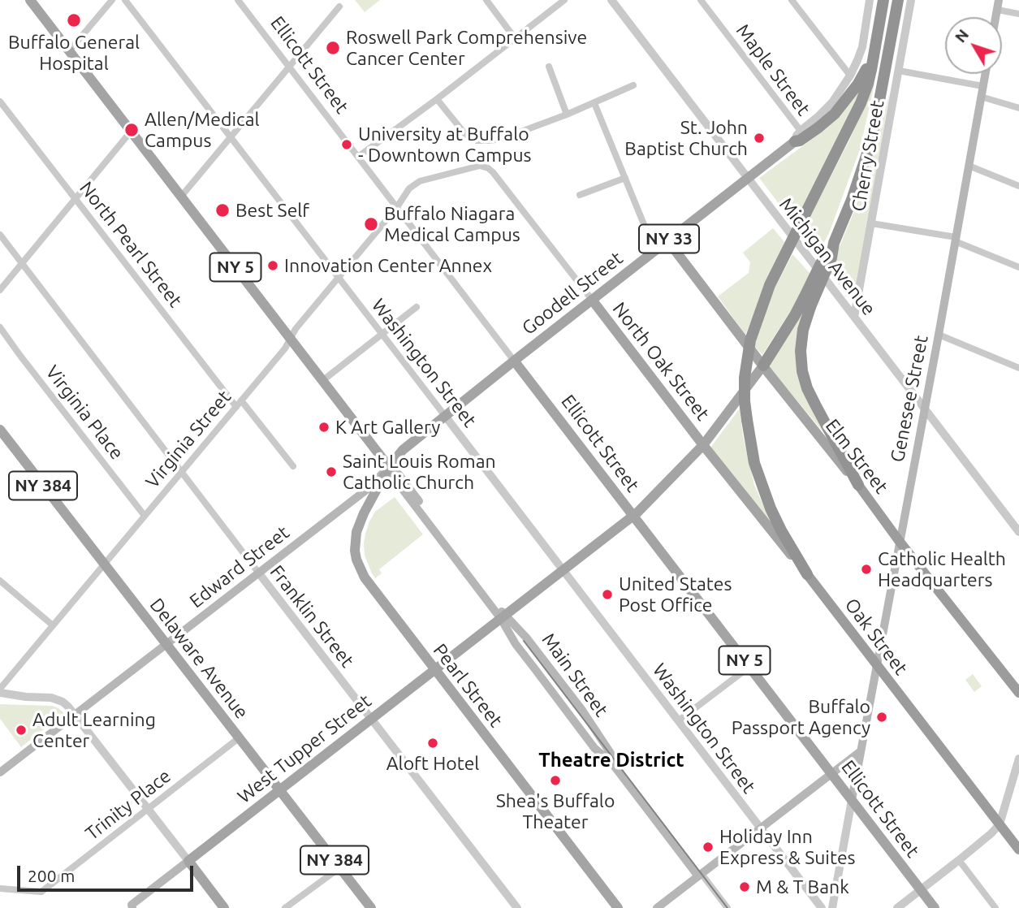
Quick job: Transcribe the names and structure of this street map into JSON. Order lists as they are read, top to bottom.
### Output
{
  "streets": {
    "highway": ["NY 33", "Elm Street", "Oak Street"],
    "main road": [
      "Ellicott Street",
      "NY 5",
      "Goodell Street",
      "North Oak Street",
      "Genesee Street",
      "NY 384",
      "Edward Street",
      "Delaware Avenue",
      "Main Street",
      "Pearl Street",
      "West Tupper Street"
    ],
    "street": [
      "Maple Street",
      "Cherry Street",
      "North Pearl Street",
      "Michigan Avenue",
      "Washington Street",
      "Virginia Place",
      "Virginia Street",
      "Franklin Street",
      "Trinity Place"
    ]
  },
  "crossings": [
    ["Ellicott Street", "Goodell Street"],
    ["Ellicott Street", "North Oak Street"],
    ["Ellicott Street", "Genesee Street"],
    ["Ellicott Street", "Virginia Street"],
    ["Ellicott Street", "West Tupper Street"],
    ["Maple Street", "NY 33"],
    ["Maple Street", "Goodell Street"],
    ["Cherry Street", "Michigan Avenue"],
    ["NY 33", "Goodell Street"],
    ["North Pearl Street", "Virginia Street"],
    ["Michigan Avenue", "Goodell Street"],
    ["Michigan Avenue", "Genesee Street"],
    ["NY 5", "Goodell Street"],
    ["NY 5", "Virginia Street"],
    ["NY 5", "Edward Street"],
    ["NY 5", "Pearl Street"],
    ["Goodell Street", "North Oak Street"],
    ["Goodell Street", "Washington Street"],
    ["Goodell Street", "Elm Street"],
    ["Goodell Street", "Edward Street"],
    ["Goodell Street", "Pearl Street"],
    ["North Oak Street", "Virginia Street"],
    ["North Oak Street", "Oak Street"],
    ["North Oak Street", "West Tupper Street"],
    ["Washington Street", "Virginia Street"],
    ["Washington Street", "West Tupper Street"],
    ["Genesee Street", "Elm Street"],
    ["Genesee Street", "Oak Street"],
    ["Virginia Place", "Virginia Street"],
    ["Virginia Street", "Franklin Street"],
    ["Virginia Street", "Delaware Avenue"],
    ["Elm Street", "West Tupper Street"],
    ["Edward Street", "Franklin Street"],
    ["Edward Street", "Delaware Avenue"],
    ["Edward Street", "Pearl Street"],
    ["Franklin Street", "West Tupper Street"],
    ["Oak Street", "West Tupper Street"],
    ["Delaware Avenue", "West Tupper Street"],
    ["Delaware Avenue", "Trinity Place"],
    ["Main Street", "West Tupper Street"],
    ["Pearl Street", "West Tupper Street"]
  ],
  "districts": ["Theatre District"],
  "places": [
    "Buffalo General Hospital",
    "Roswell Park Comprehensive Cancer Center",
    "Allen/Medical Campus",
    "St. John Baptist Church",
    "University at Buffalo - Downtown Campus",
    "Best Self",
    "Buffalo Niagara Medical Campus",
    "Innovation Center Annex",
    "K Art Gallery",
    "Saint Louis Roman Catholic Church",
    "Catholic Health Headquarters",
    "United States Post Office",
    "Buffalo Passport Agency",
    "Adult Learning Center",
    "Aloft Hotel",
    "Shea's Buffalo Theater",
    "Holiday Inn Express & Suites",
    "M & T Bank"
  ],
  "scale_bar": "200 m",
  "north": "top left"
}
